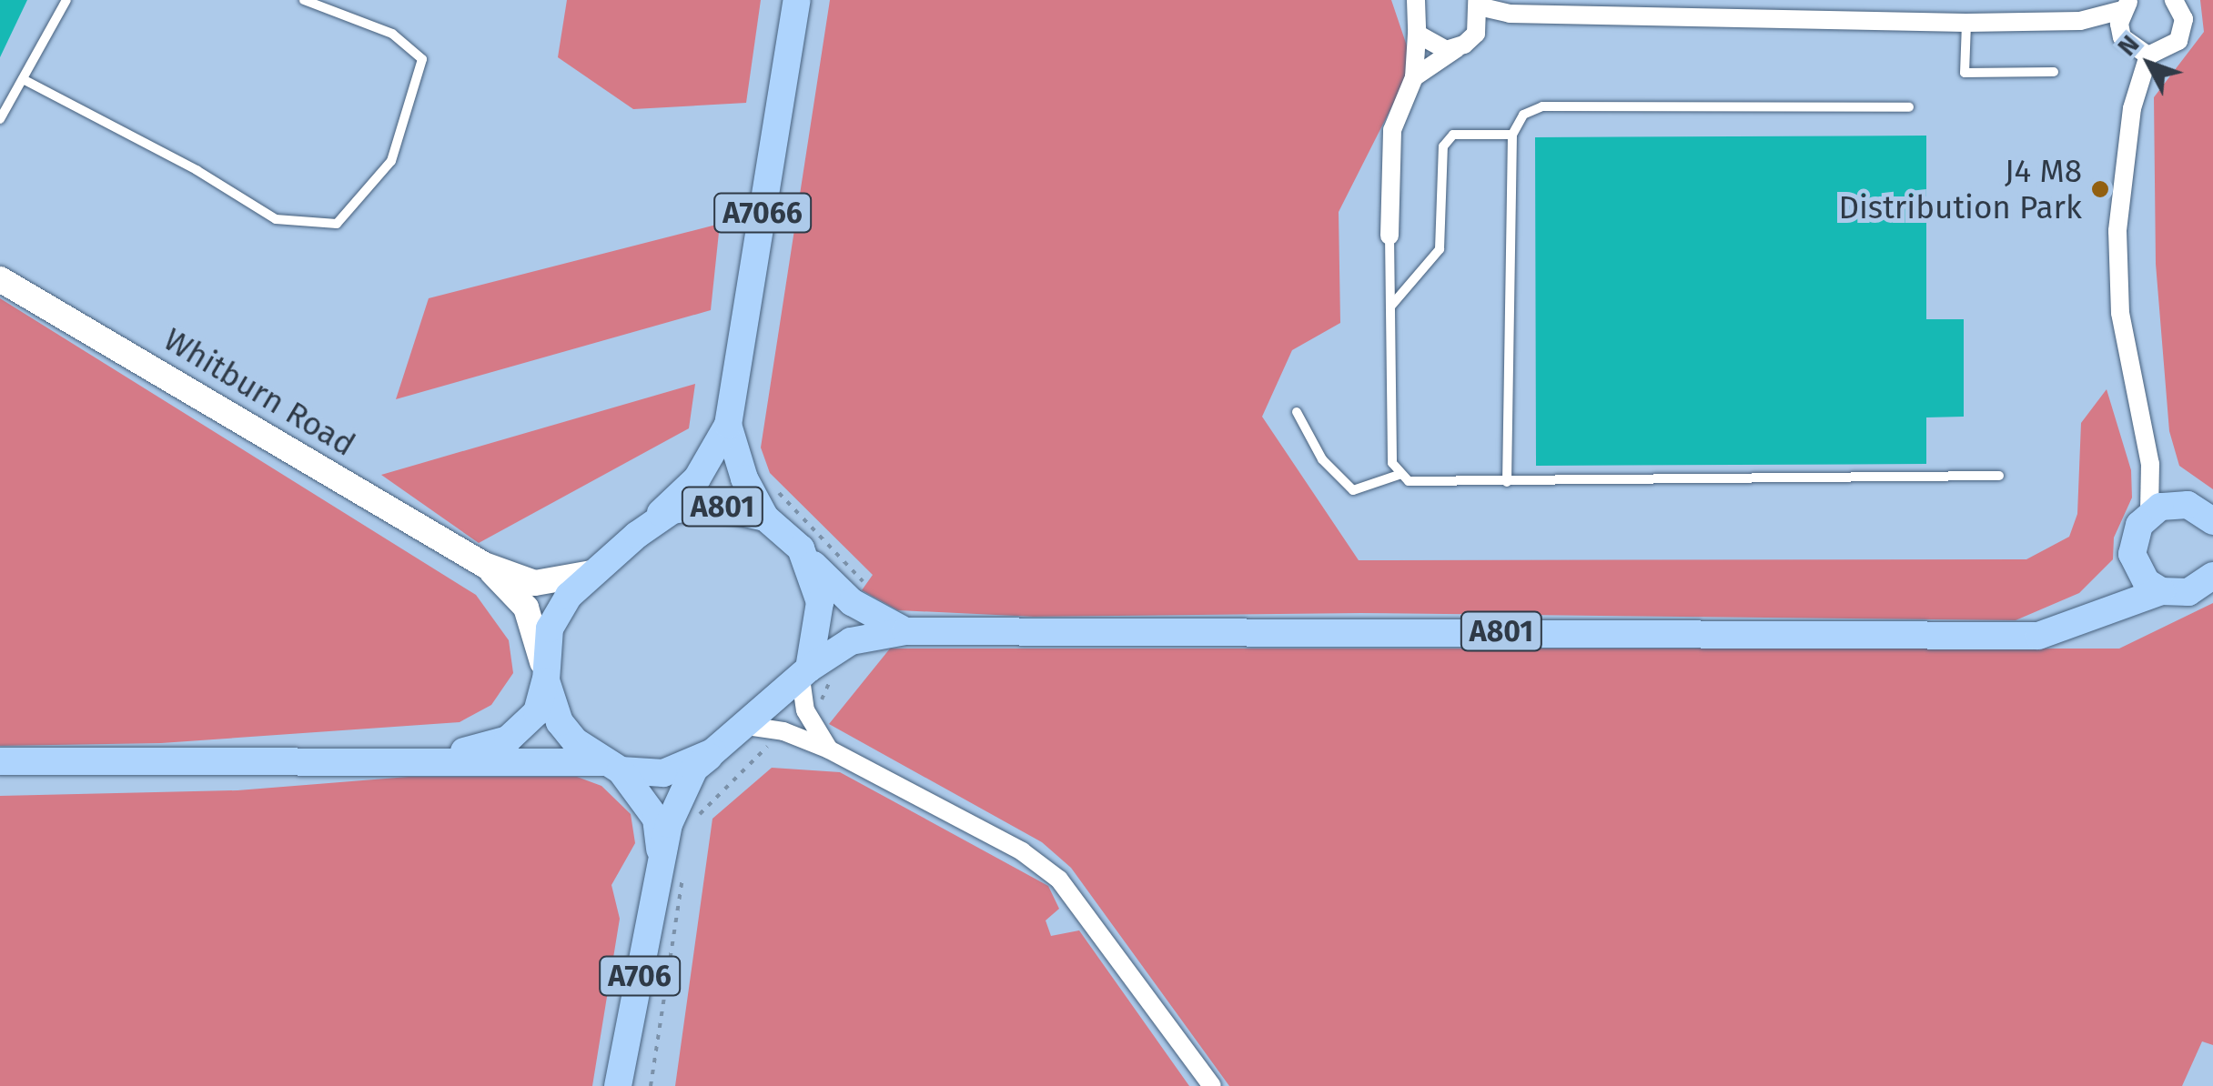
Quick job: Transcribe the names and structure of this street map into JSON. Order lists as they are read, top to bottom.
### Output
{
  "streets": {
    "main road": [
      "A7066",
      "Whitburn Road",
      "A801",
      "A706"
    ]
  },
  "crossings": [
    ["A7066", "Whitburn Road"],
    ["A7066", "A801"],
    ["A7066", "A706"],
    ["Whitburn Road", "A801"],
    ["Whitburn Road", "A706"],
    ["A801", "A706"]
  ],
  "places": ["J4 M8 Distribution Park"],
  "north": "top left"
}
